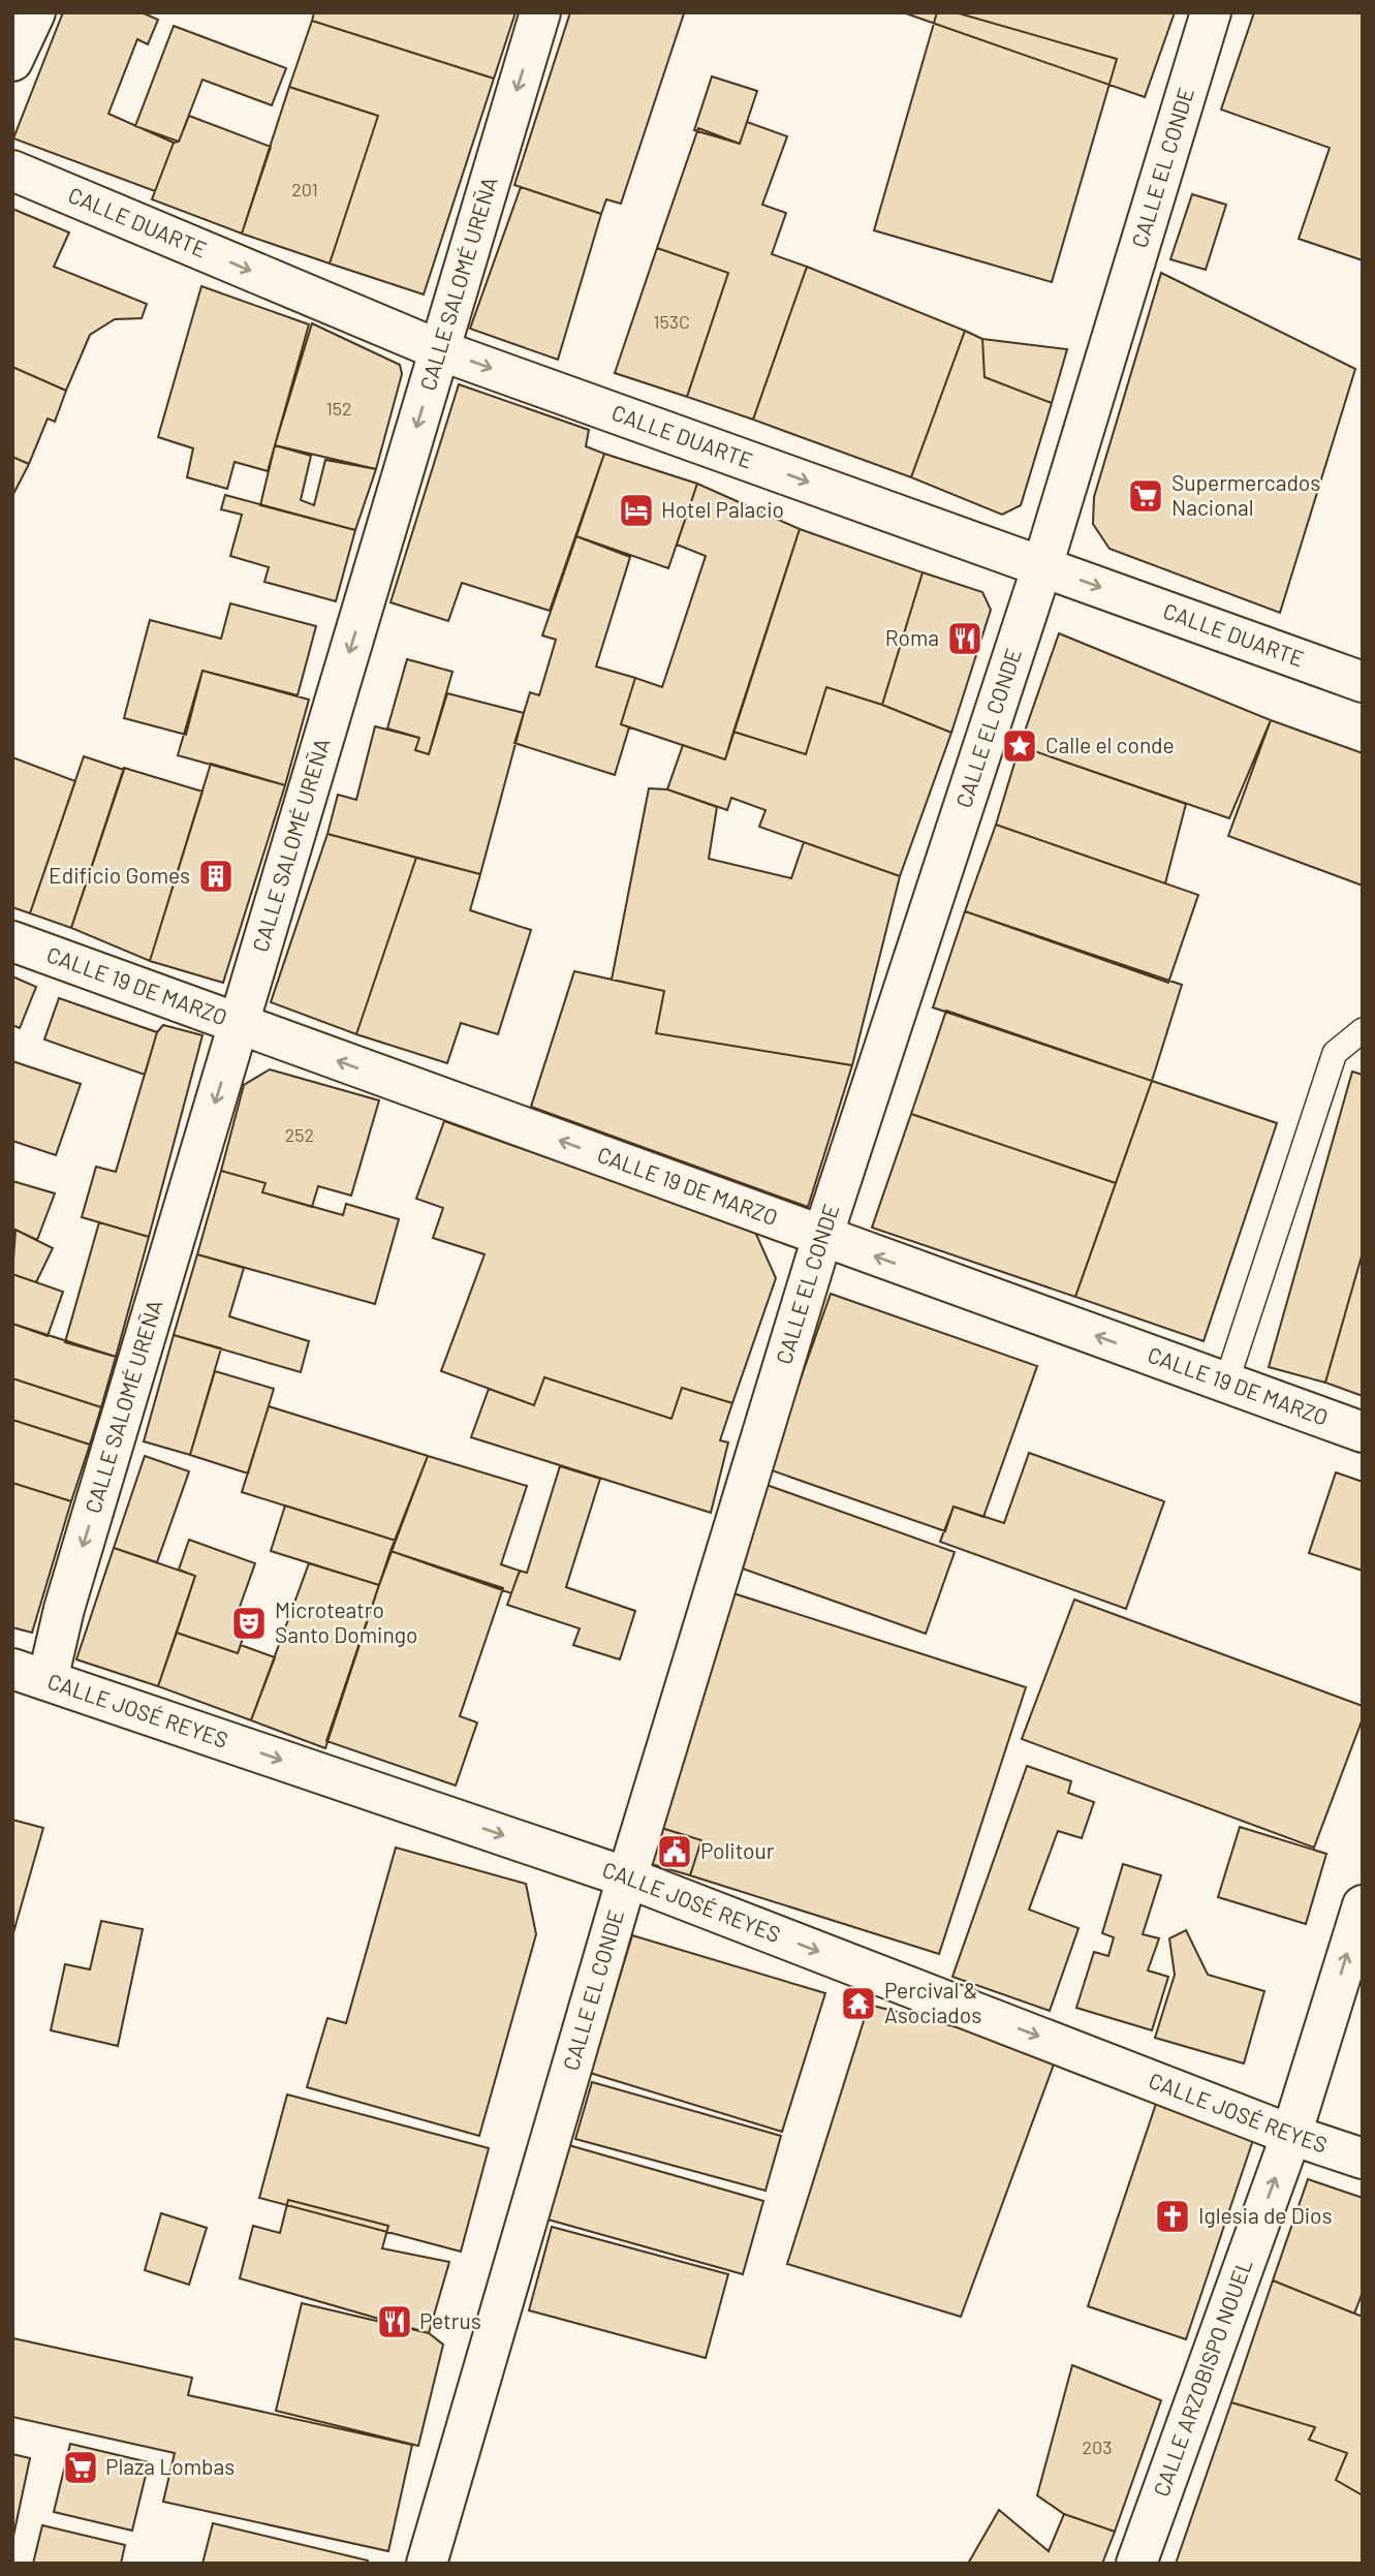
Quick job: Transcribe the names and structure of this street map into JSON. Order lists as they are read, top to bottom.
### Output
{
  "streets": {
    "street": [
      "CALLE EL CONDE",
      "CALLE DUARTE",
      "CALLE SALOMÉ UREÑA",
      "CALLE 19 DE MARZO",
      "CALLE JOSÉ REYES",
      "CALLE ARZOBISPO NOUEL"
    ]
  },
  "crossings": [
    ["CALLE EL CONDE", "CALLE DUARTE"],
    ["CALLE EL CONDE", "CALLE 19 DE MARZO"],
    ["CALLE EL CONDE", "CALLE JOSÉ REYES"],
    ["CALLE DUARTE", "CALLE SALOMÉ UREÑA"],
    ["CALLE SALOMÉ UREÑA", "CALLE 19 DE MARZO"],
    ["CALLE SALOMÉ UREÑA", "CALLE JOSÉ REYES"],
    ["CALLE JOSÉ REYES", "CALLE ARZOBISPO NOUEL"]
  ],
  "one_way": [
    "CALLE DUARTE",
    "CALLE SALOMÉ UREÑA",
    "CALLE 19 DE MARZO",
    "CALLE JOSÉ REYES",
    "CALLE ARZOBISPO NOUEL"
  ],
  "places": {
    "supermarket": ["Supermercados Nacional", "Plaza Lombas"],
    "hotel": ["Hotel Palacio"],
    "restaurant": ["Roma", "Petrus"],
    "place": ["Calle el conde"],
    "building": ["Edificio Gomes"],
    "theatre": ["Microteatro Santo Domingo"],
    "public building": ["Politour"],
    "temple": ["Percival & Asociados"],
    "church": ["Iglesia de Dios"]
  },
  "house_numbers": [
    "201",
    "153C",
    "152",
    "252",
    "203"
  ]
}
